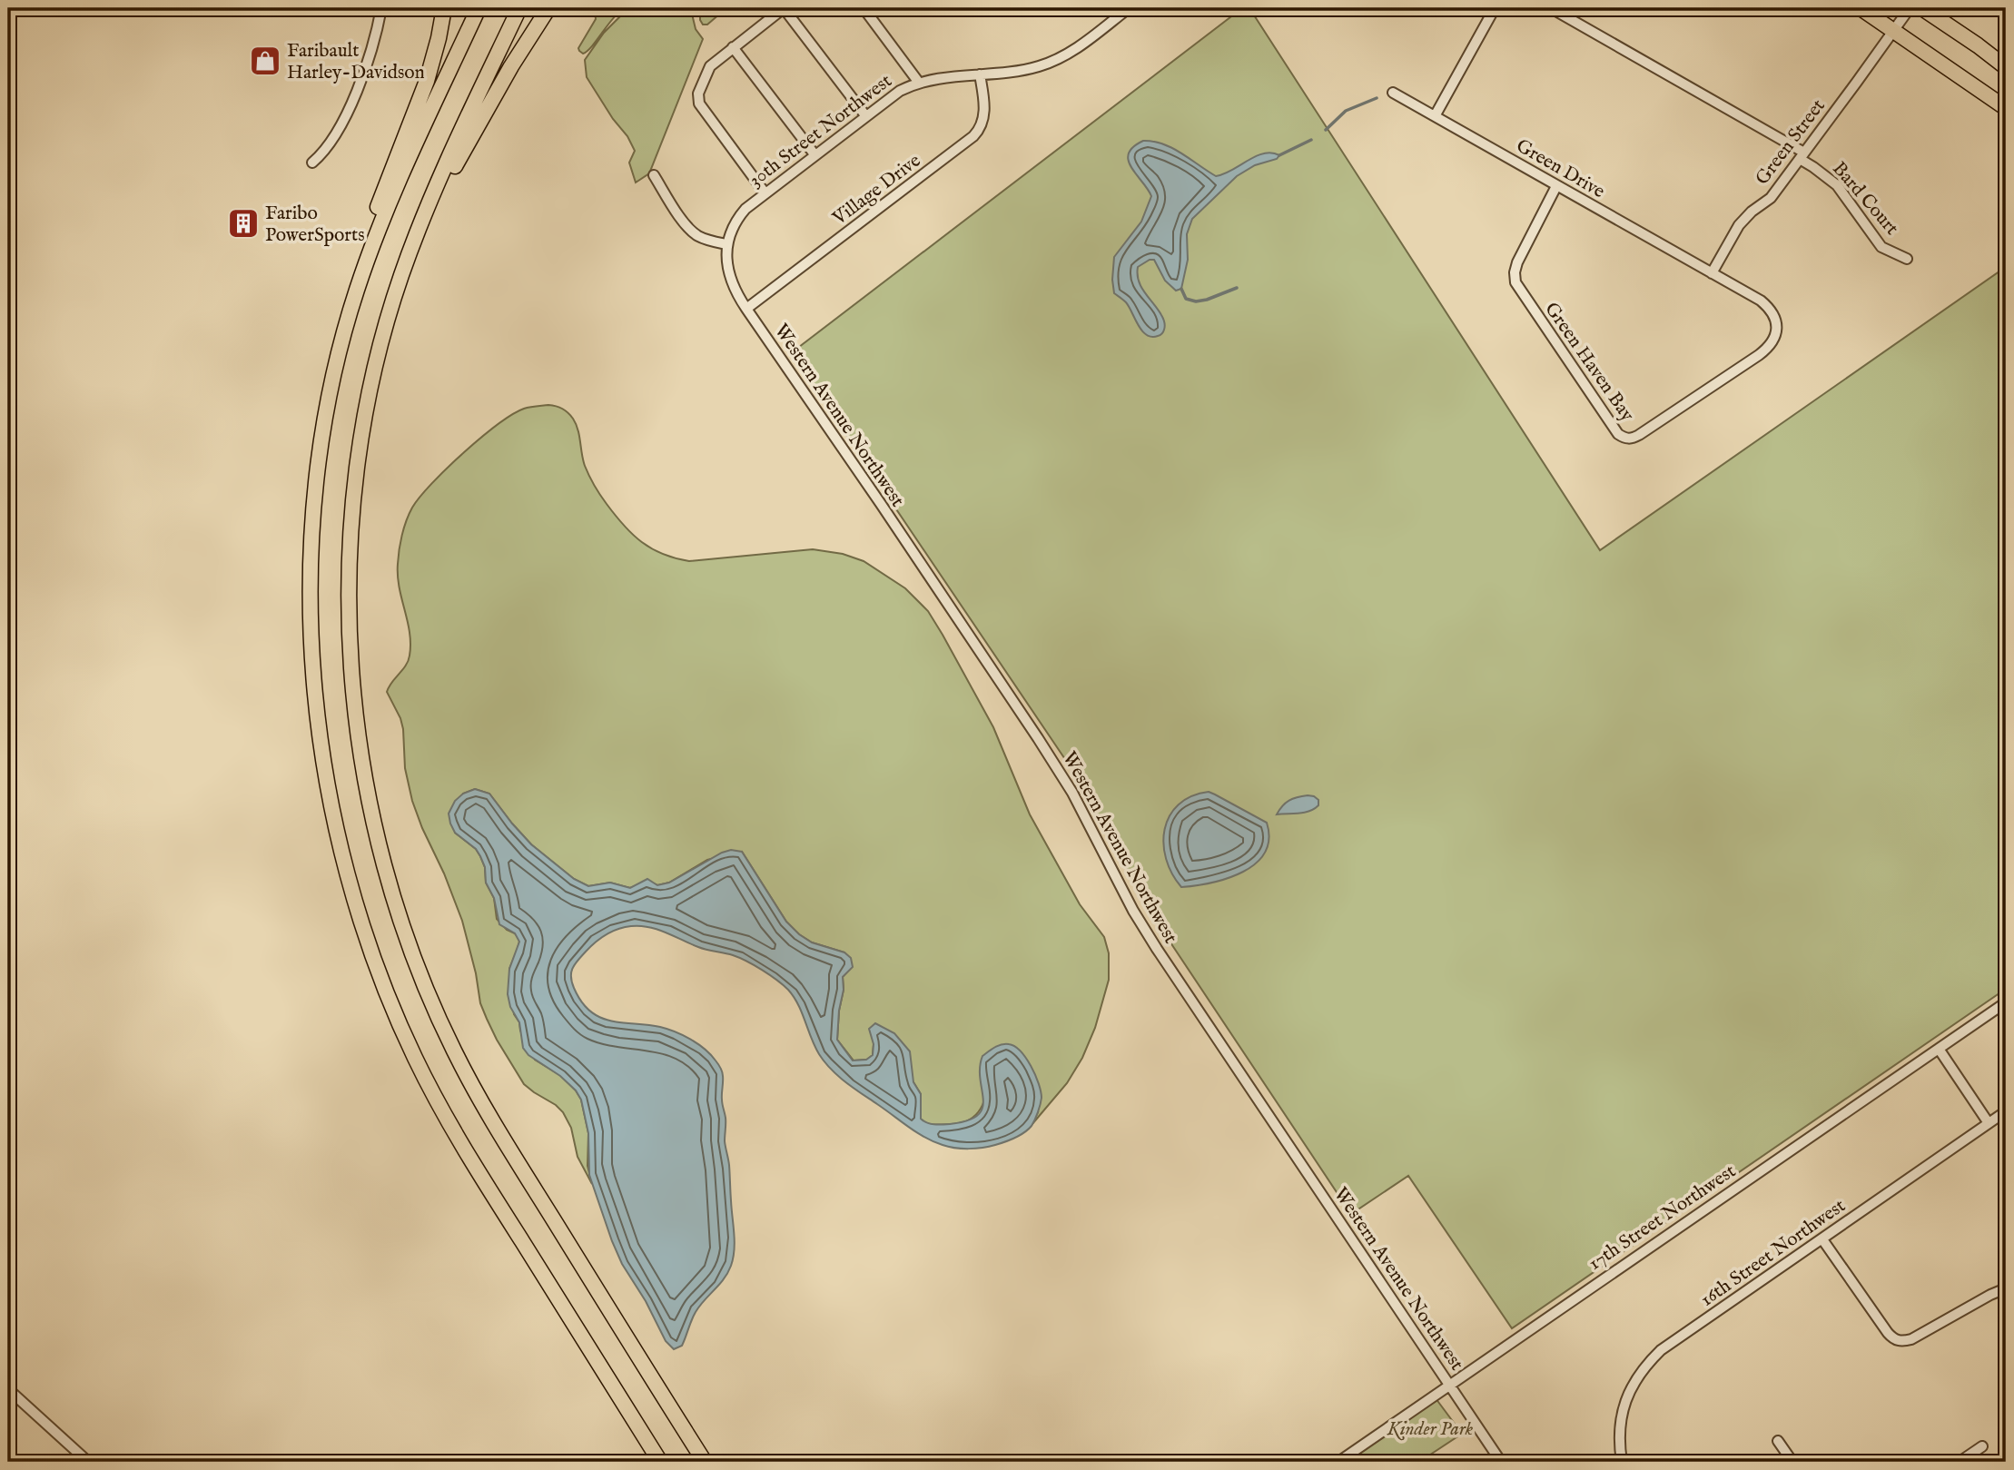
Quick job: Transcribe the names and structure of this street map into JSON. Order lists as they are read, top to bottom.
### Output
{
  "streets": {
    "street": [
      "30th Street Northwest",
      "Green Street",
      "Green Drive",
      "Village Drive",
      "Bard Court",
      "Green Haven Bay",
      "Western Avenue Northwest",
      "17th Street Northwest",
      "16th Street Northwest"
    ]
  },
  "crossings": [
    ["30th Street Northwest", "Village Drive"],
    ["30th Street Northwest", "Western Avenue Northwest"],
    ["Green Street", "Green Drive"],
    ["Green Street", "Bard Court"],
    ["Green Drive", "Green Haven Bay"],
    ["Village Drive", "Western Avenue Northwest"],
    ["Western Avenue Northwest", "17th Street Northwest"]
  ],
  "parks": ["Kinder Park"],
  "places": {
    "shop": ["Faribault Harley-Davidson"],
    "building": ["Faribo PowerSports"]
  }
}
